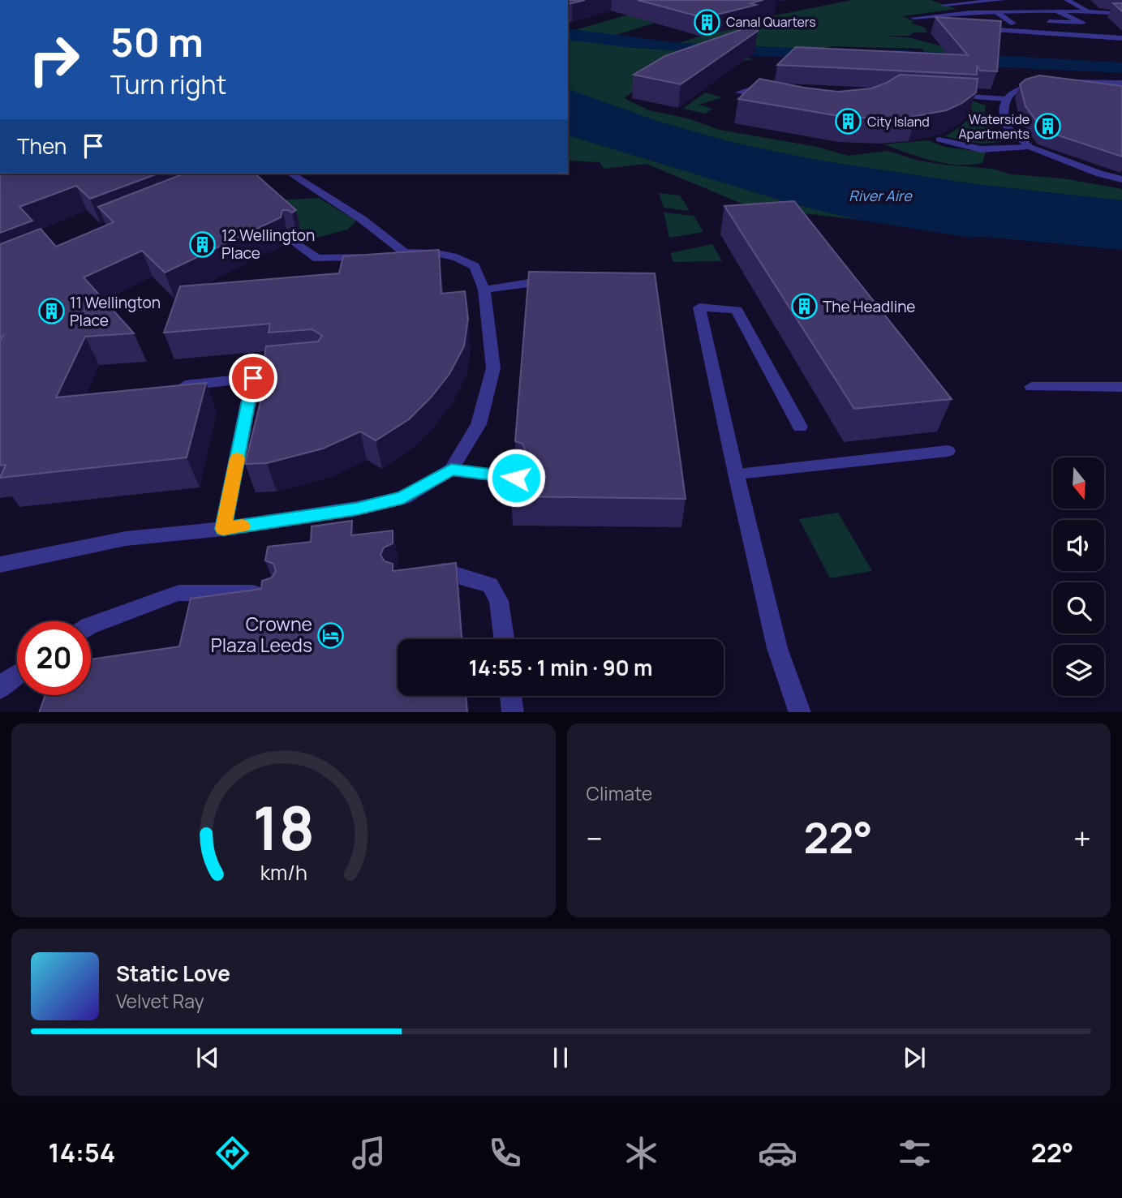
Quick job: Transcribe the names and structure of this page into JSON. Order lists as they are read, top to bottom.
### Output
{
  "water": ["River Aire"],
  "places": {
    "building": [
      "Canal Quarters",
      "City Island",
      "Waterside Apartments",
      "12 Wellington Place",
      "The Headline",
      "11 Wellington Place"
    ],
    "hotel": ["Crowne Plaza Leeds"]
  },
  "north": "bottom",
  "page": {
    "turn": ["50 m", "Turn right"],
    "then": "Then",
    "limit": "20",
    "trip": "14:55 · 1 min · 90 m",
    "tile": "Climate",
    "heat": ["−", "22°", "+"],
    "song": ["Static Love", "Velvet Ray"],
    "tabs": ["14:54", "22°"],
    "gauge": ["18", "km/h"]
  }
}
